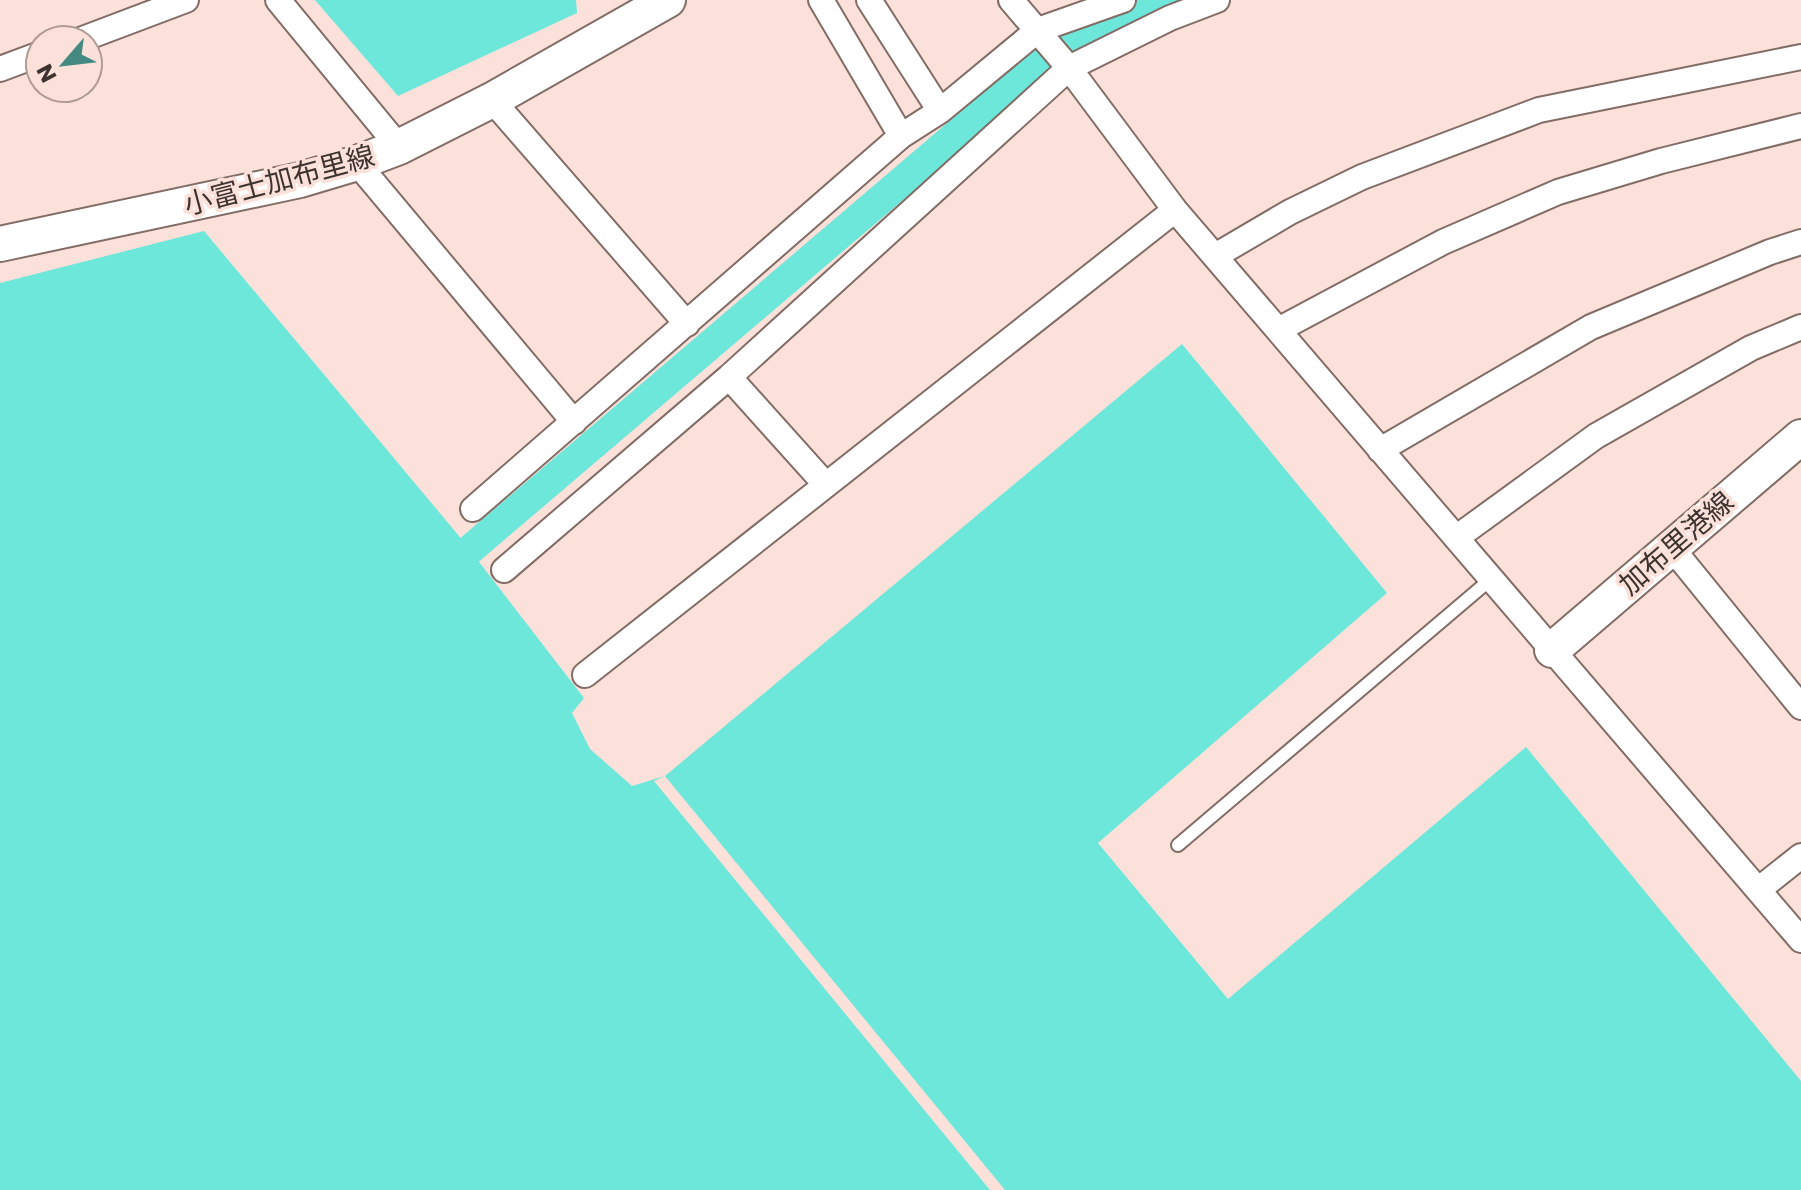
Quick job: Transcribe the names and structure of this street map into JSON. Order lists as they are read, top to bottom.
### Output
{
  "streets": {
    "main road": ["小富士加布里線", "加布里港線"]
  },
  "north": "bottom left"
}
